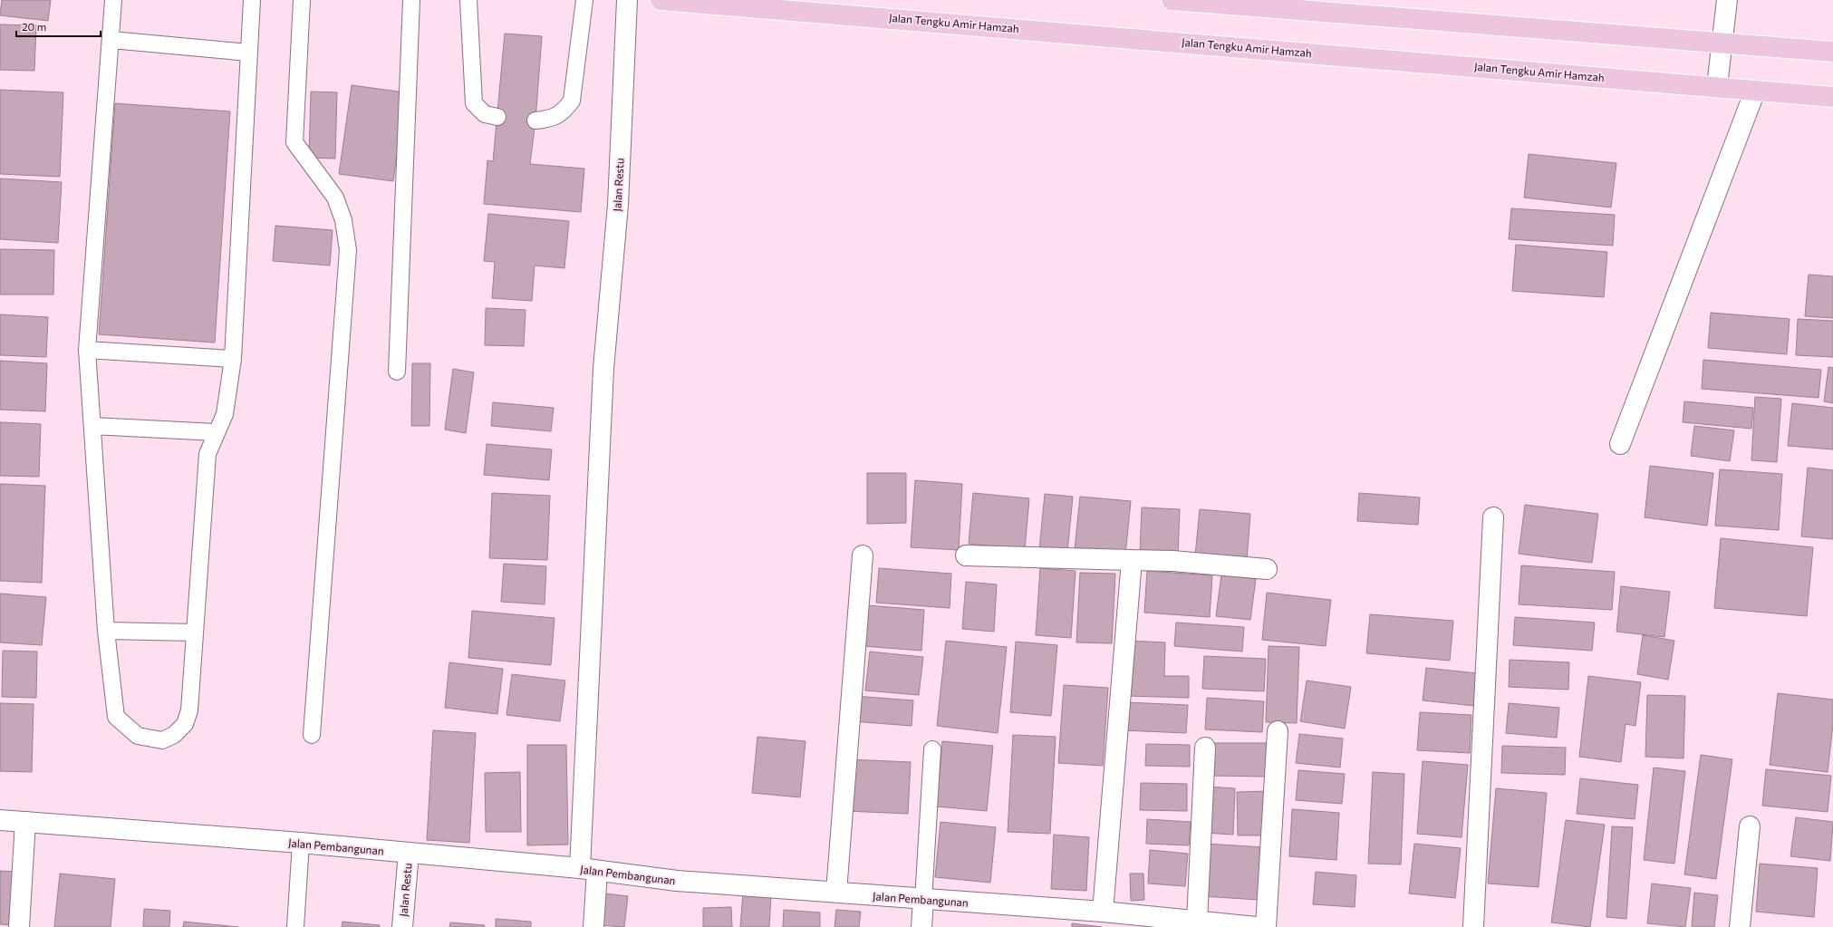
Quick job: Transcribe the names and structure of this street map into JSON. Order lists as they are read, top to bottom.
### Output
{
  "streets": {
    "main road": ["Jalan Tengku Amir Hamzah"],
    "street": ["Jalan Restu", "Jalan Pembangunan"]
  },
  "crossings": [
    ["Jalan Restu", "Jalan Pembangunan"]
  ],
  "scale_bar": "20 m"
}
